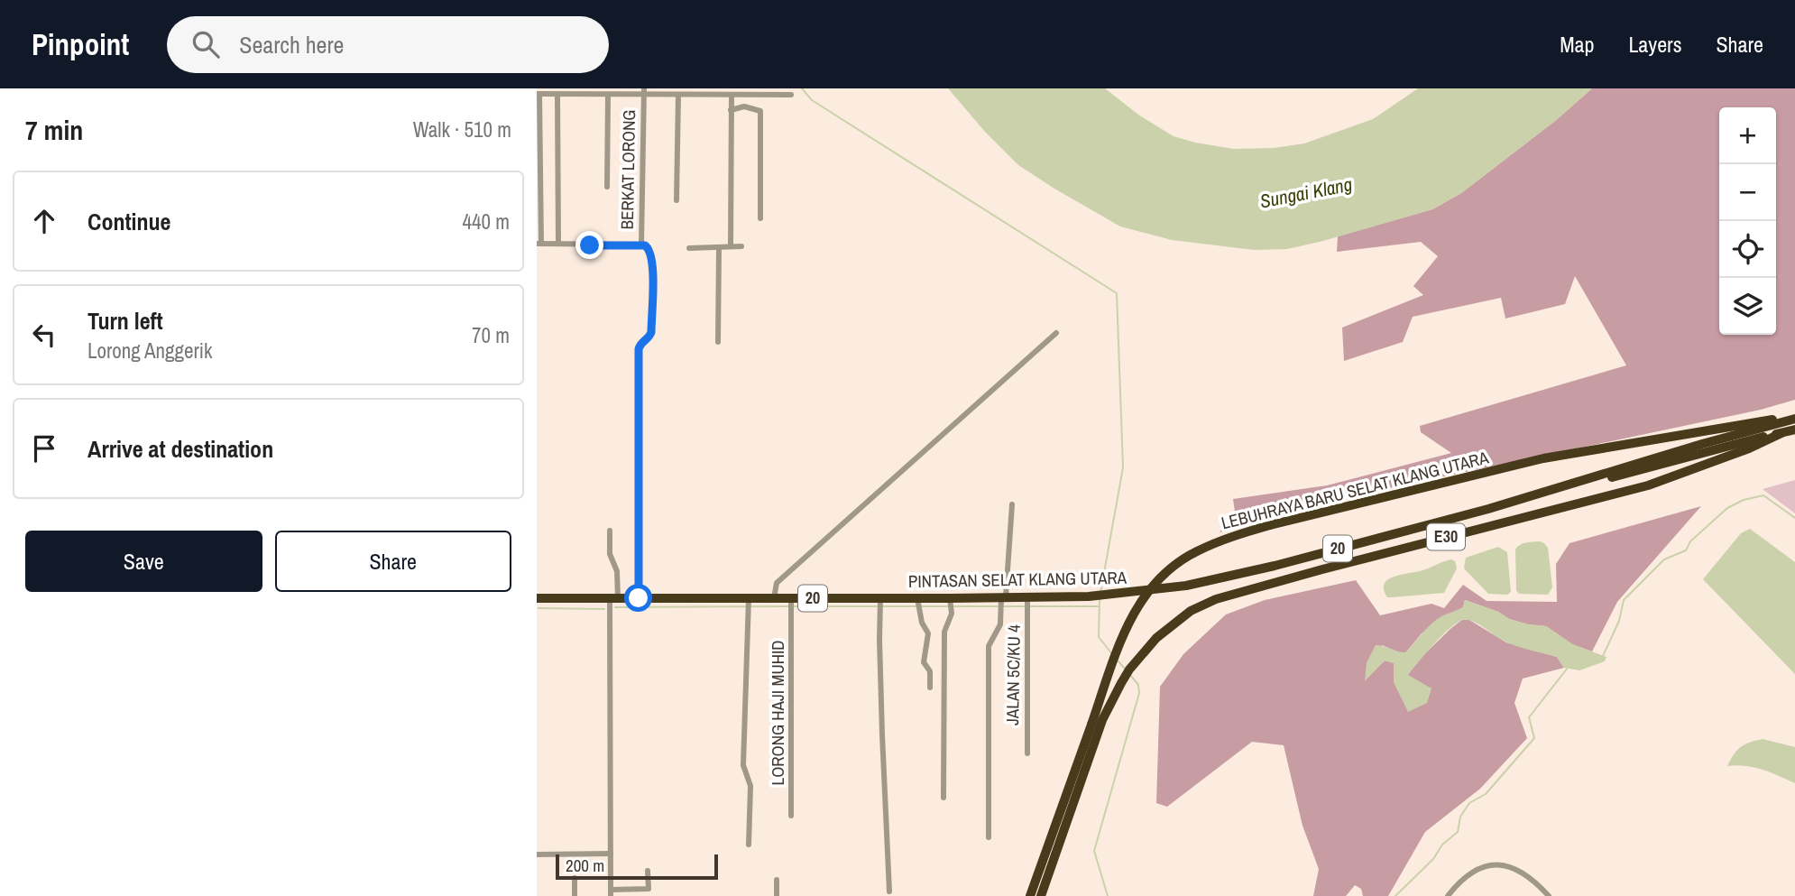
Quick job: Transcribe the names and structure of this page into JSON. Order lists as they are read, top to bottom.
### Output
{
  "streets": {
    "highway": [
      "LEBUHRAYA BARU SELAT KLANG UTARA",
      "E30",
      "20",
      "PINTASAN SELAT KLANG UTARA"
    ],
    "street": ["BERKAT LORONG", "JALAN 5C/KU 4", "LORONG HAJI MUHID"]
  },
  "crossings": [
    ["LEBUHRAYA BARU SELAT KLANG UTARA", "E30"],
    ["LEBUHRAYA BARU SELAT KLANG UTARA", "PINTASAN SELAT KLANG UTARA"],
    ["E30", "PINTASAN SELAT KLANG UTARA"],
    ["PINTASAN SELAT KLANG UTARA", "JALAN 5C/KU 4"],
    ["PINTASAN SELAT KLANG UTARA", "LORONG HAJI MUHID"]
  ],
  "water": ["Sungai Klang"],
  "scale_bar": "200 m",
  "page": {
    "header": "Pinpoint",
    "search": "Search here",
    "nav": ["Map", "Layers", "Share"],
    "heading": ["7 min", "Walk · 510 m"],
    "map_buttons": ["+", "−"],
    "list": [
      ["Continue", "440 m"],
      ["Turn left", "Lorong Anggerik", "70 m"],
      "Arrive at destination"
    ],
    "buttons": ["Save", "Share"],
    "scale": "200 m"
  }
}
